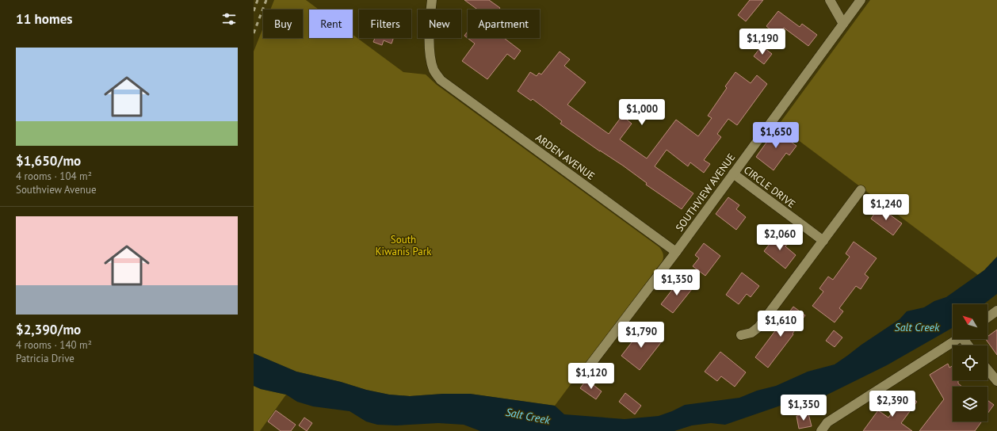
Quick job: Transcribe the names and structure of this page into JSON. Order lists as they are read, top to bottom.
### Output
{
  "streets": {
    "street": ["ARDEN AVENUE", "CIRCLE DRIVE", "SOUTHVIEW AVENUE"]
  },
  "crossings": [
    ["ARDEN AVENUE", "SOUTHVIEW AVENUE"],
    ["CIRCLE DRIVE", "SOUTHVIEW AVENUE"]
  ],
  "water": ["Salt Creek"],
  "parks": ["South Kiwanis Park"],
  "north": "top left",
  "page": {
    "heading": "11 homes",
    "chip": [
      "Buy",
      "Rent",
      "Filters",
      "New",
      "Apartment"
    ],
    "price": [
      "$1,190",
      "$1,000",
      "$1,650",
      "$1,240",
      "$2,060",
      "$1,350",
      "$1,610",
      "$1,790",
      "$1,120",
      "$2,390",
      "$1,350"
    ],
    "list": [
      {
        "name": "$1,650/mo",
        "note": "4 rooms · 104 m² · Southview Avenue"
      },
      {
        "name": "$2,390/mo",
        "note": "4 rooms · 140 m² · Patricia Drive"
      }
    ]
  }
}
